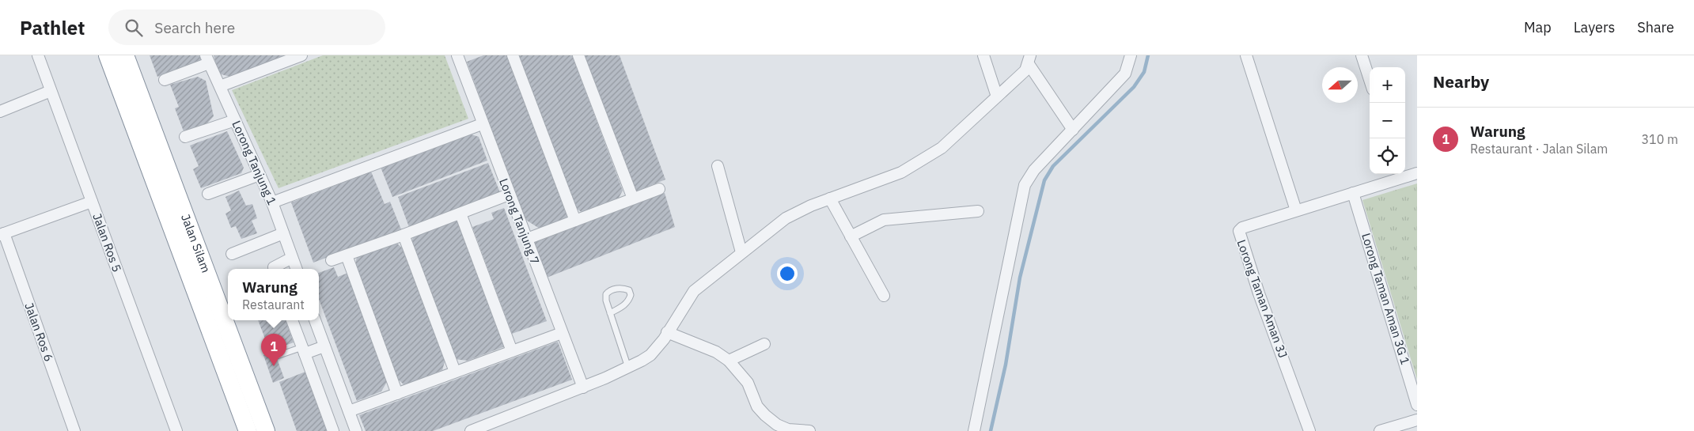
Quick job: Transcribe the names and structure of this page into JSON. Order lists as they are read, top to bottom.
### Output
{
  "streets": {
    "highway": ["Jalan Silam"],
    "street": [
      "Lorong Tanjung 1",
      "Lorong Tanjung 7",
      "Jalan Ros 5",
      "Lorong Taman Aman 3J",
      "Lorong Taman Aman 3G 1",
      "Jalan Ros 6"
    ]
  },
  "crossings": [
    ["Lorong Taman Aman 3J", "Lorong Taman Aman 3G 1"]
  ],
  "north": "left",
  "page": {
    "header": "Pathlet",
    "search": "Search here",
    "nav": ["Map", "Layers", "Share"],
    "heading": "Nearby",
    "map_buttons": ["+", "−"],
    "list": [
      {
        "mark": "1",
        "name": "Warung",
        "note": "Restaurant · Jalan Silam",
        "value": "310 m"
      }
    ],
    "popup": ["Warung", "Restaurant"],
    "pins": "1"
  }
}
